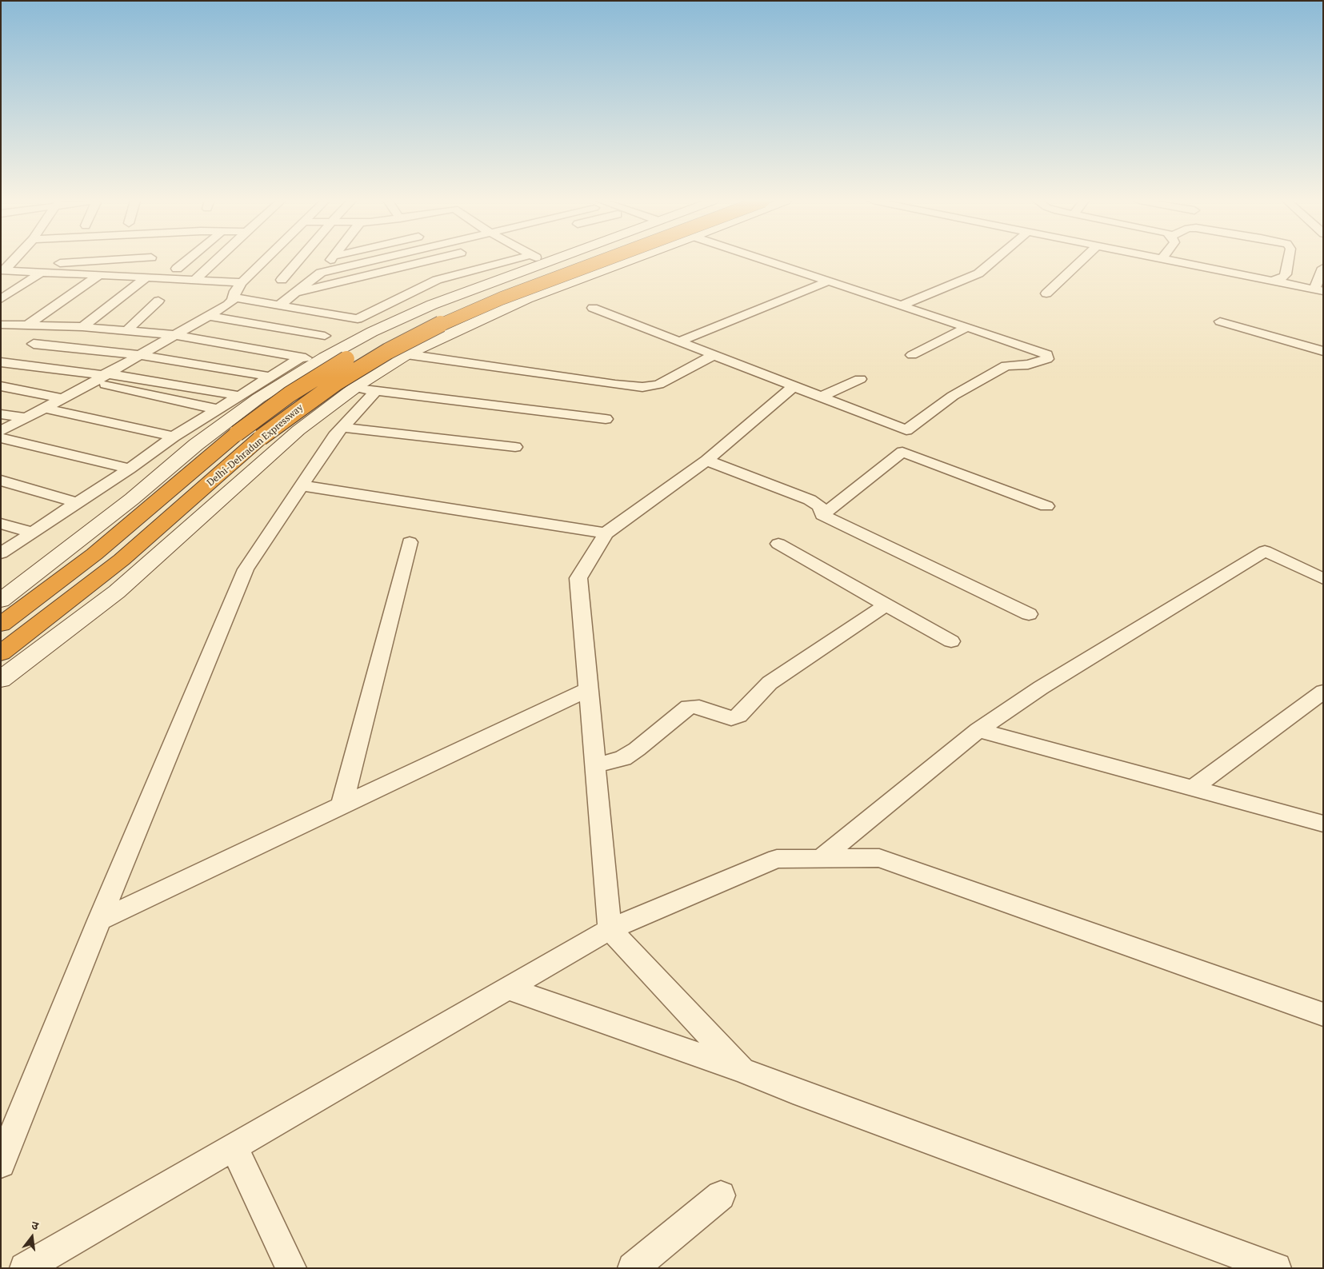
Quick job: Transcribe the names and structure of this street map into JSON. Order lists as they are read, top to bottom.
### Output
{
  "streets": {
    "highway": ["Delhi-Dehradun Expressway"]
  },
  "north": "top"
}
